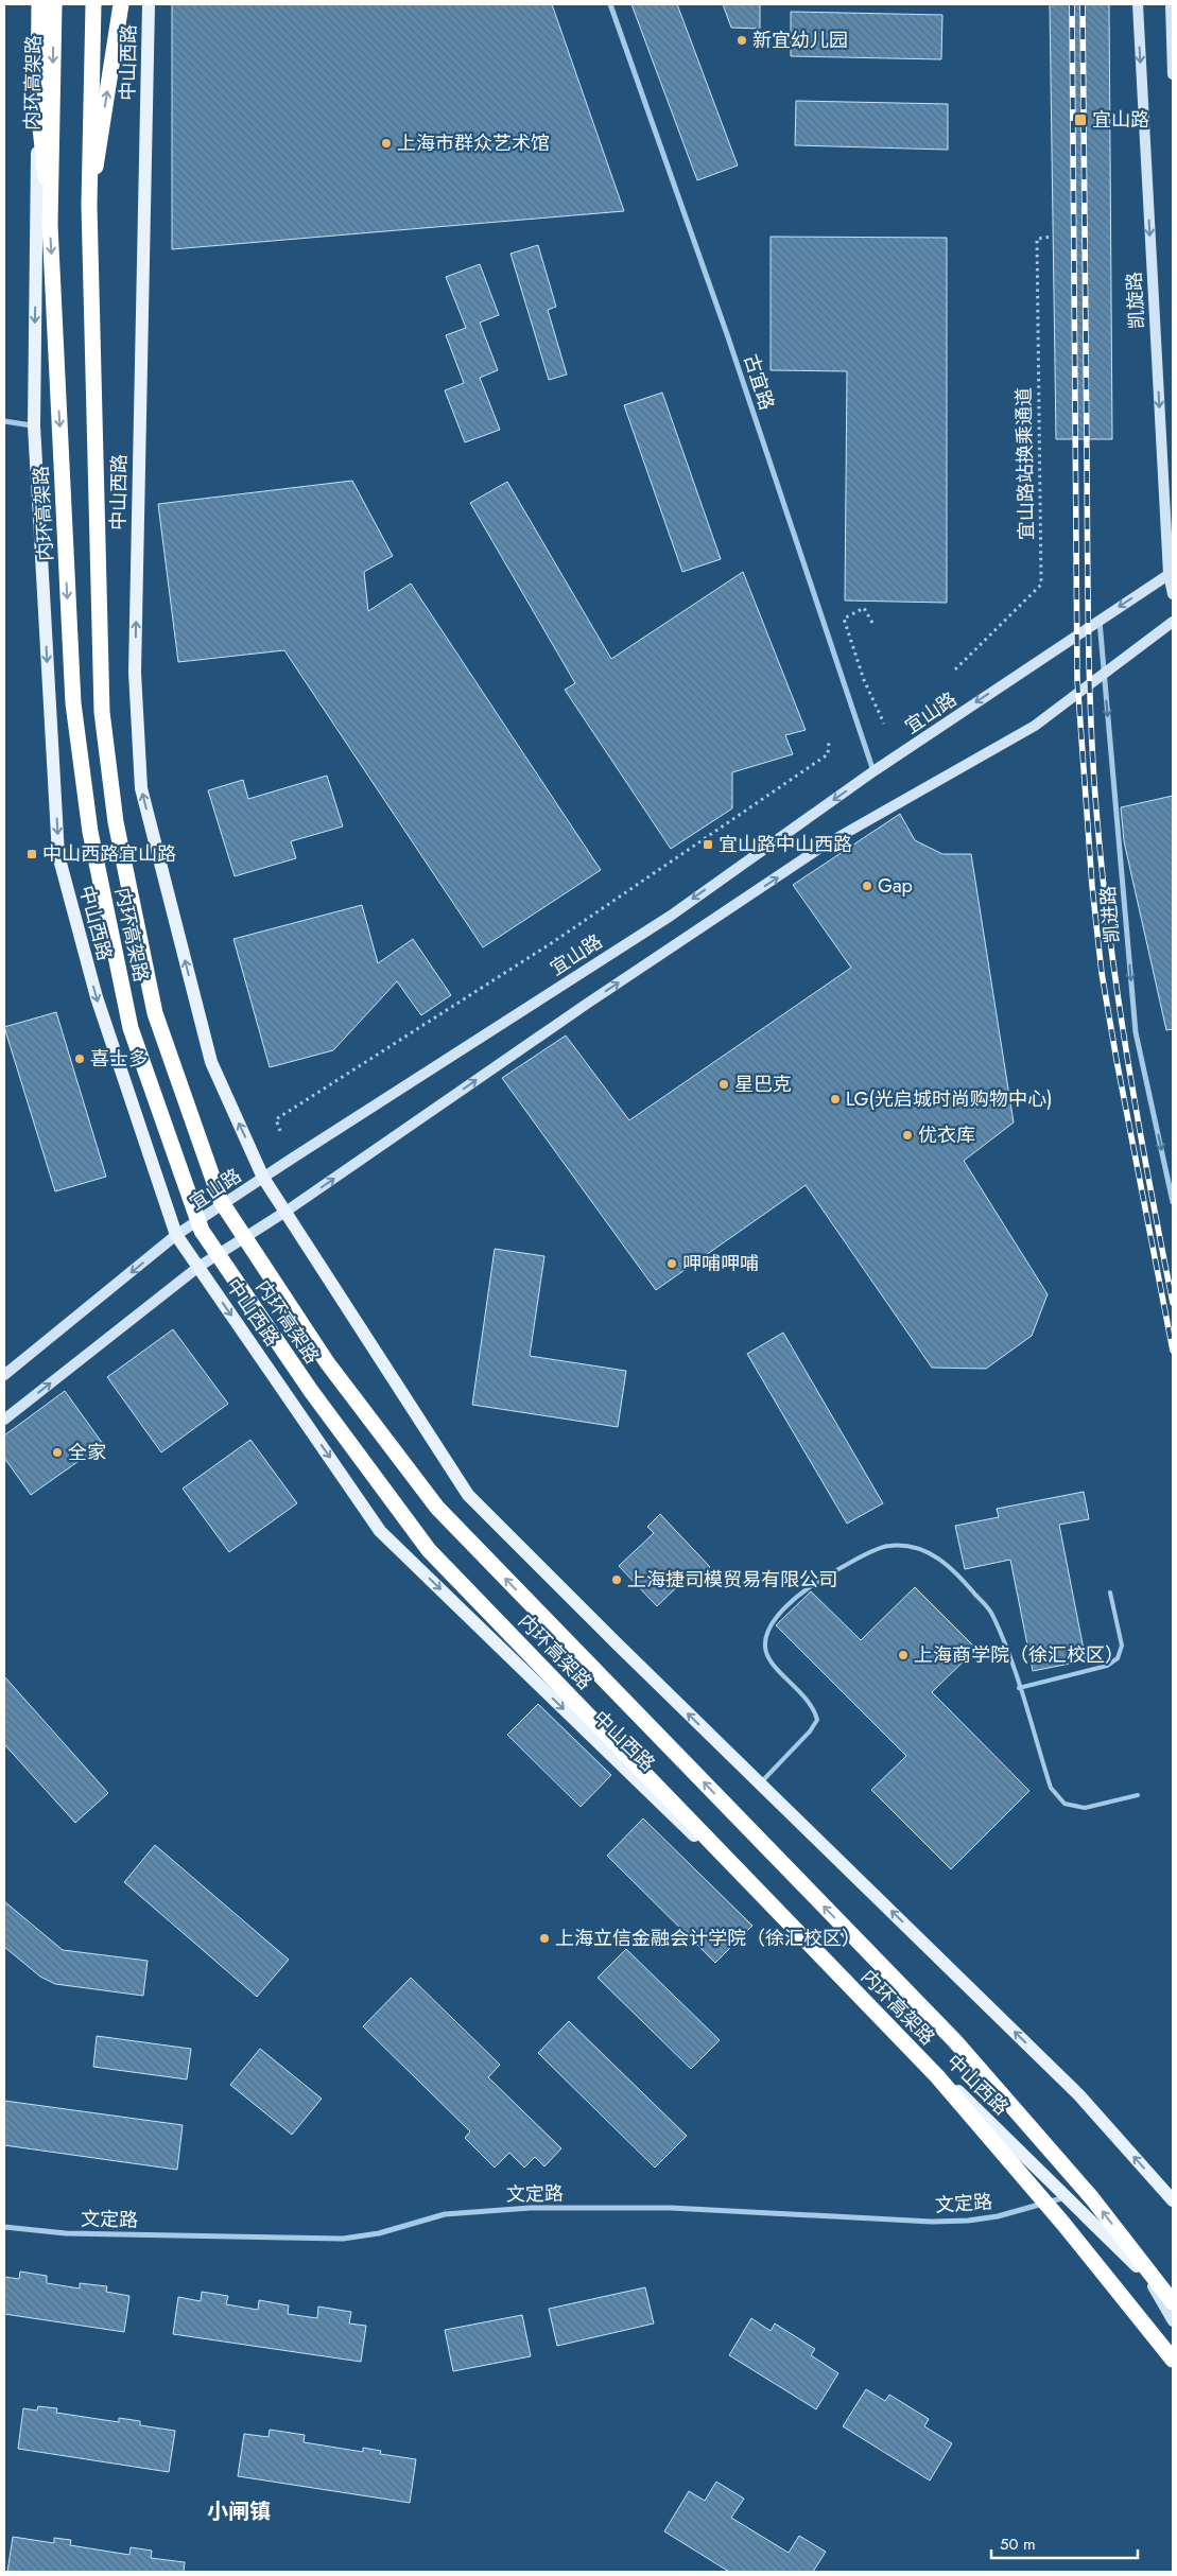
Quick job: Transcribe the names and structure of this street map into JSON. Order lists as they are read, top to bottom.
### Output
{
  "streets": {
    "highway": ["内环高架路"],
    "main road": ["中山西路", "凯旋路", "宜山路"],
    "street": ["古宜路", "凯进路", "文定路"],
    "path": ["宜山路站换乘通道"]
  },
  "crossings": [
    ["中山西路", "内环高架路"],
    ["中山西路", "宜山路"],
    ["中山西路", "文定路"],
    ["凯旋路", "宜山路"],
    ["古宜路", "宜山路"],
    ["宜山路", "凯进路"]
  ],
  "one_way": ["凯旋路", "凯进路"],
  "districts": ["小闸镇"],
  "places": {
    "other": [
      "新宜幼儿园",
      "上海市群众艺术馆",
      "Gap",
      "喜士多",
      "星巴克",
      "LG(光启城时尚购物中心)",
      "优衣库",
      "呷哺呷哺",
      "全家",
      "上海捷司模贸易有限公司",
      "上海商学院（徐汇校区）",
      "上海立信金融会计学院（徐汇校区）"
    ],
    "transit": ["宜山路", "宜山路中山西路", "中山西路宜山路"]
  },
  "scale_bar": "50 m"
}
